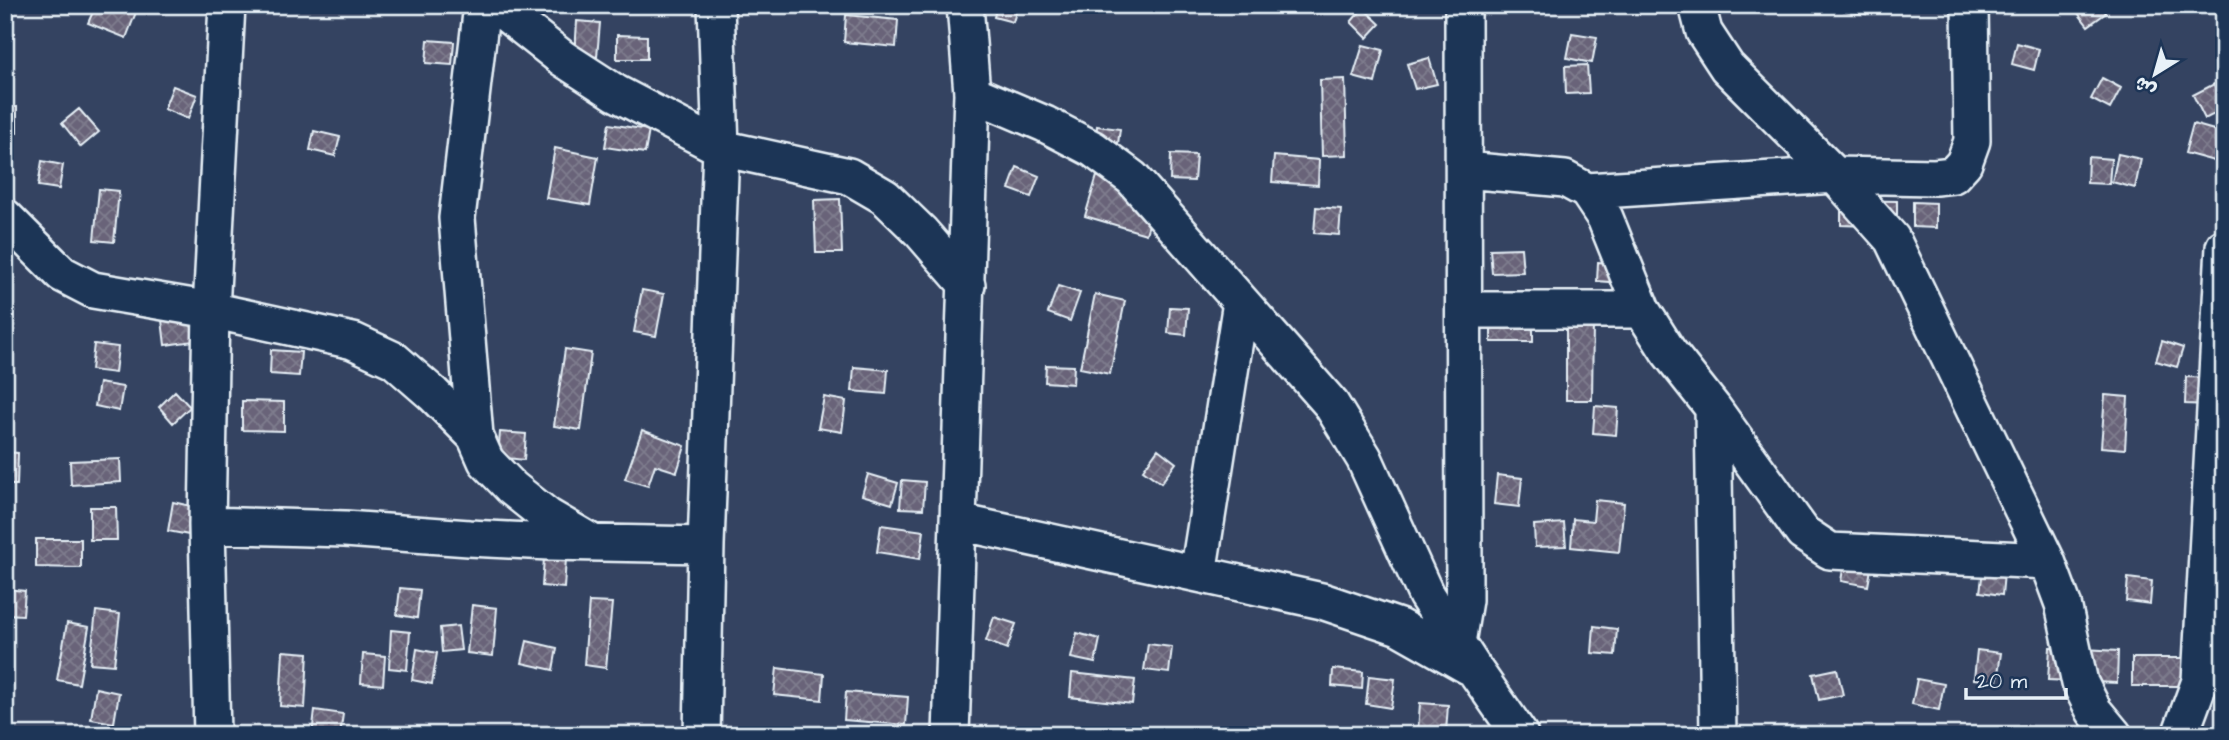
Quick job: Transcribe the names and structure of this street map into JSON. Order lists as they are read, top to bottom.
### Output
{
  "scale_bar": "20 m",
  "north": "bottom left"
}
